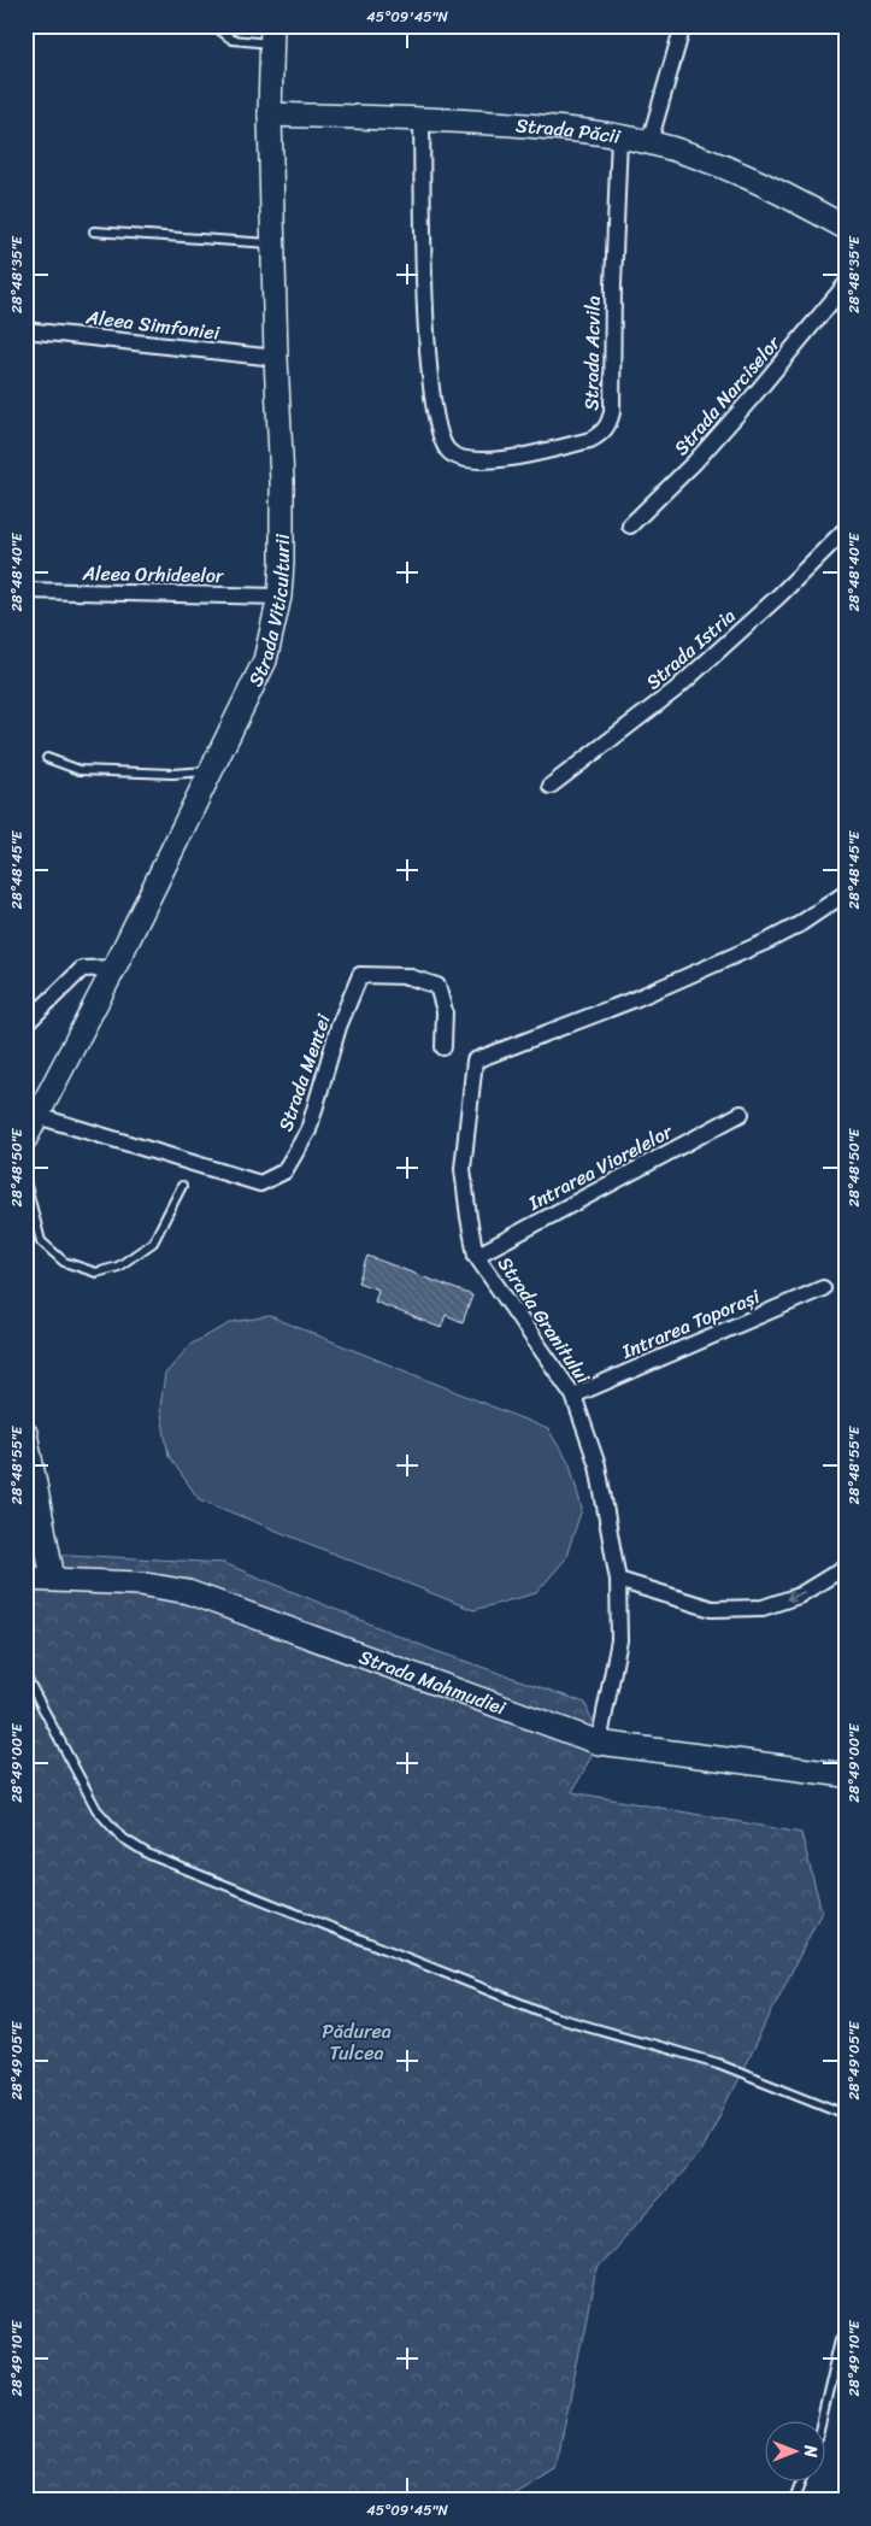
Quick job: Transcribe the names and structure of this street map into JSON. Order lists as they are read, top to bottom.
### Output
{
  "streets": {
    "main road": ["Strada Păcii", "Strada Viticulturii", "Strada Mahmudiei"],
    "street": [
      "Aleea Simfoniei",
      "Strada Acvila",
      "Strada Narciselor",
      "Aleea Orhideelor",
      "Strada Istria",
      "Strada Mentei",
      "Intrarea Viorelelor",
      "Strada Granitului",
      "Intrarea Toporași"
    ]
  },
  "crossings": [
    ["Strada Păcii", "Strada Acvila"],
    ["Strada Păcii", "Strada Viticulturii"],
    ["Aleea Simfoniei", "Strada Viticulturii"],
    ["Aleea Orhideelor", "Strada Viticulturii"],
    ["Strada Viticulturii", "Strada Mentei"],
    ["Intrarea Viorelelor", "Strada Granitului"],
    ["Strada Granitului", "Intrarea Toporași"],
    ["Strada Granitului", "Strada Mahmudiei"]
  ],
  "parks": ["Pădurea Tulcea"],
  "north": "right",
  "coordinates": [
    "45°09'45\"N",
    "28°48'35\"E",
    "28°48'40\"E",
    "28°48'45\"E",
    "28°48'50\"E",
    "28°48'55\"E",
    "28°49'00\"E",
    "28°49'05\"E",
    "28°49'10\"E"
  ]
}
